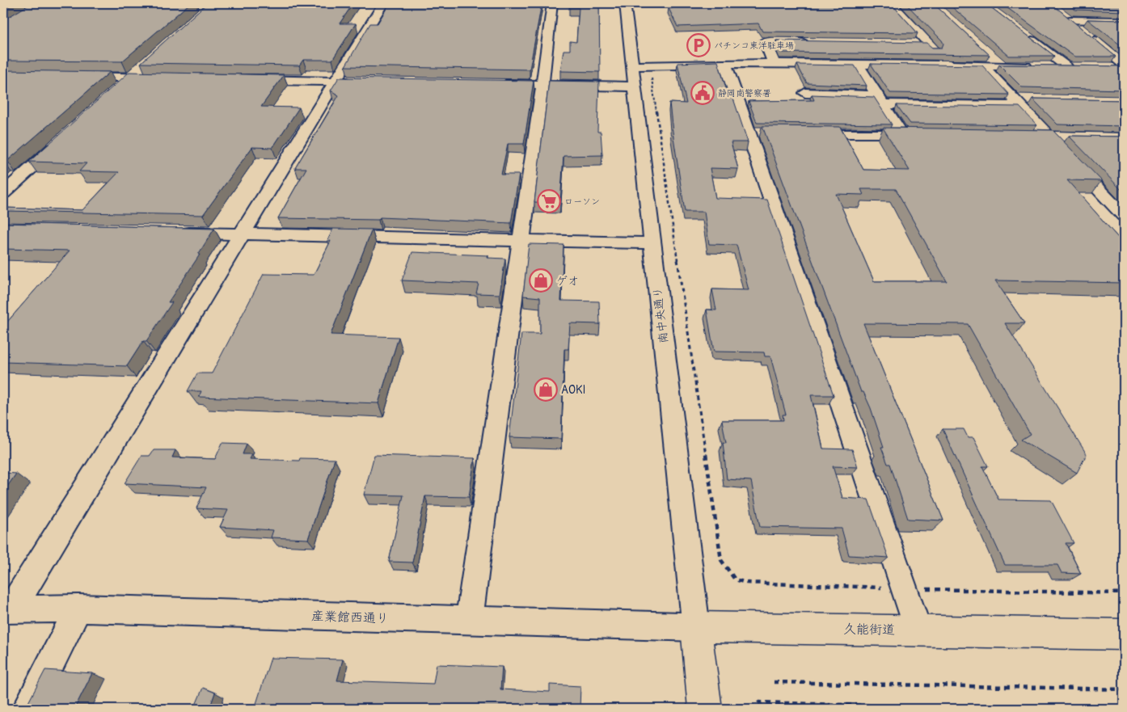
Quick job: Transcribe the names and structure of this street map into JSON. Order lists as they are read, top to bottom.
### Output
{
  "streets": {
    "main road": ["久能街道"],
    "street": ["南中央通り", "産業館西通り"]
  },
  "crossings": [
    ["南中央通り", "産業館西通り"],
    ["南中央通り", "久能街道"],
    ["産業館西通り", "久能街道"]
  ],
  "places": {
    "parking": ["パチンコ東洋駐車場"],
    "public building": ["静岡南警察署"],
    "supermarket": ["ローソン"],
    "shop": ["ゲオ", "AOKI"]
  }
}
